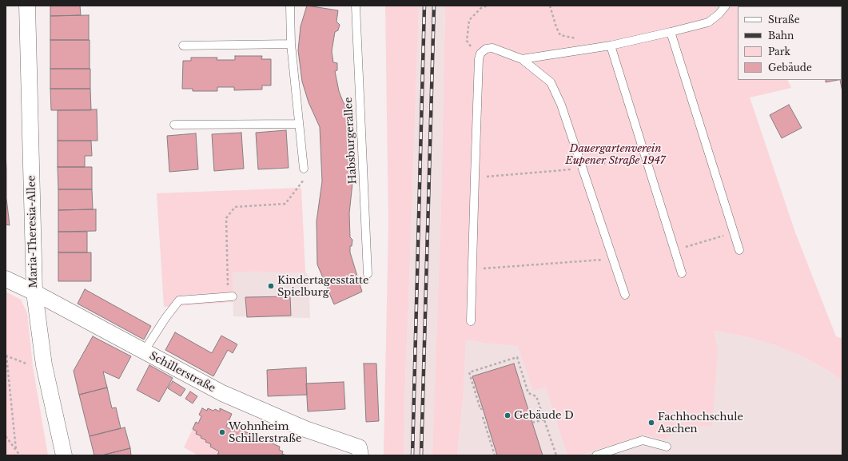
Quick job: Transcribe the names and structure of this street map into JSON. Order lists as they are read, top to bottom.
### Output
{
  "streets": {
    "street": ["Maria-Theresia-Allee", "Schillerstraße"],
    "lane": ["Habsburgerallee"]
  },
  "crossings": [
    ["Maria-Theresia-Allee", "Schillerstraße"]
  ],
  "parks": ["Dauergartenverein Eupener Straße 1947"],
  "places": [
    "Kindertagesstätte Spielburg",
    "Gebäude D",
    "Fachhochschule Aachen",
    "Wohnheim Schillerstraße"
  ],
  "legend": [
    "Straße",
    "Bahn",
    "Park",
    "Gebäude"
  ]
}
